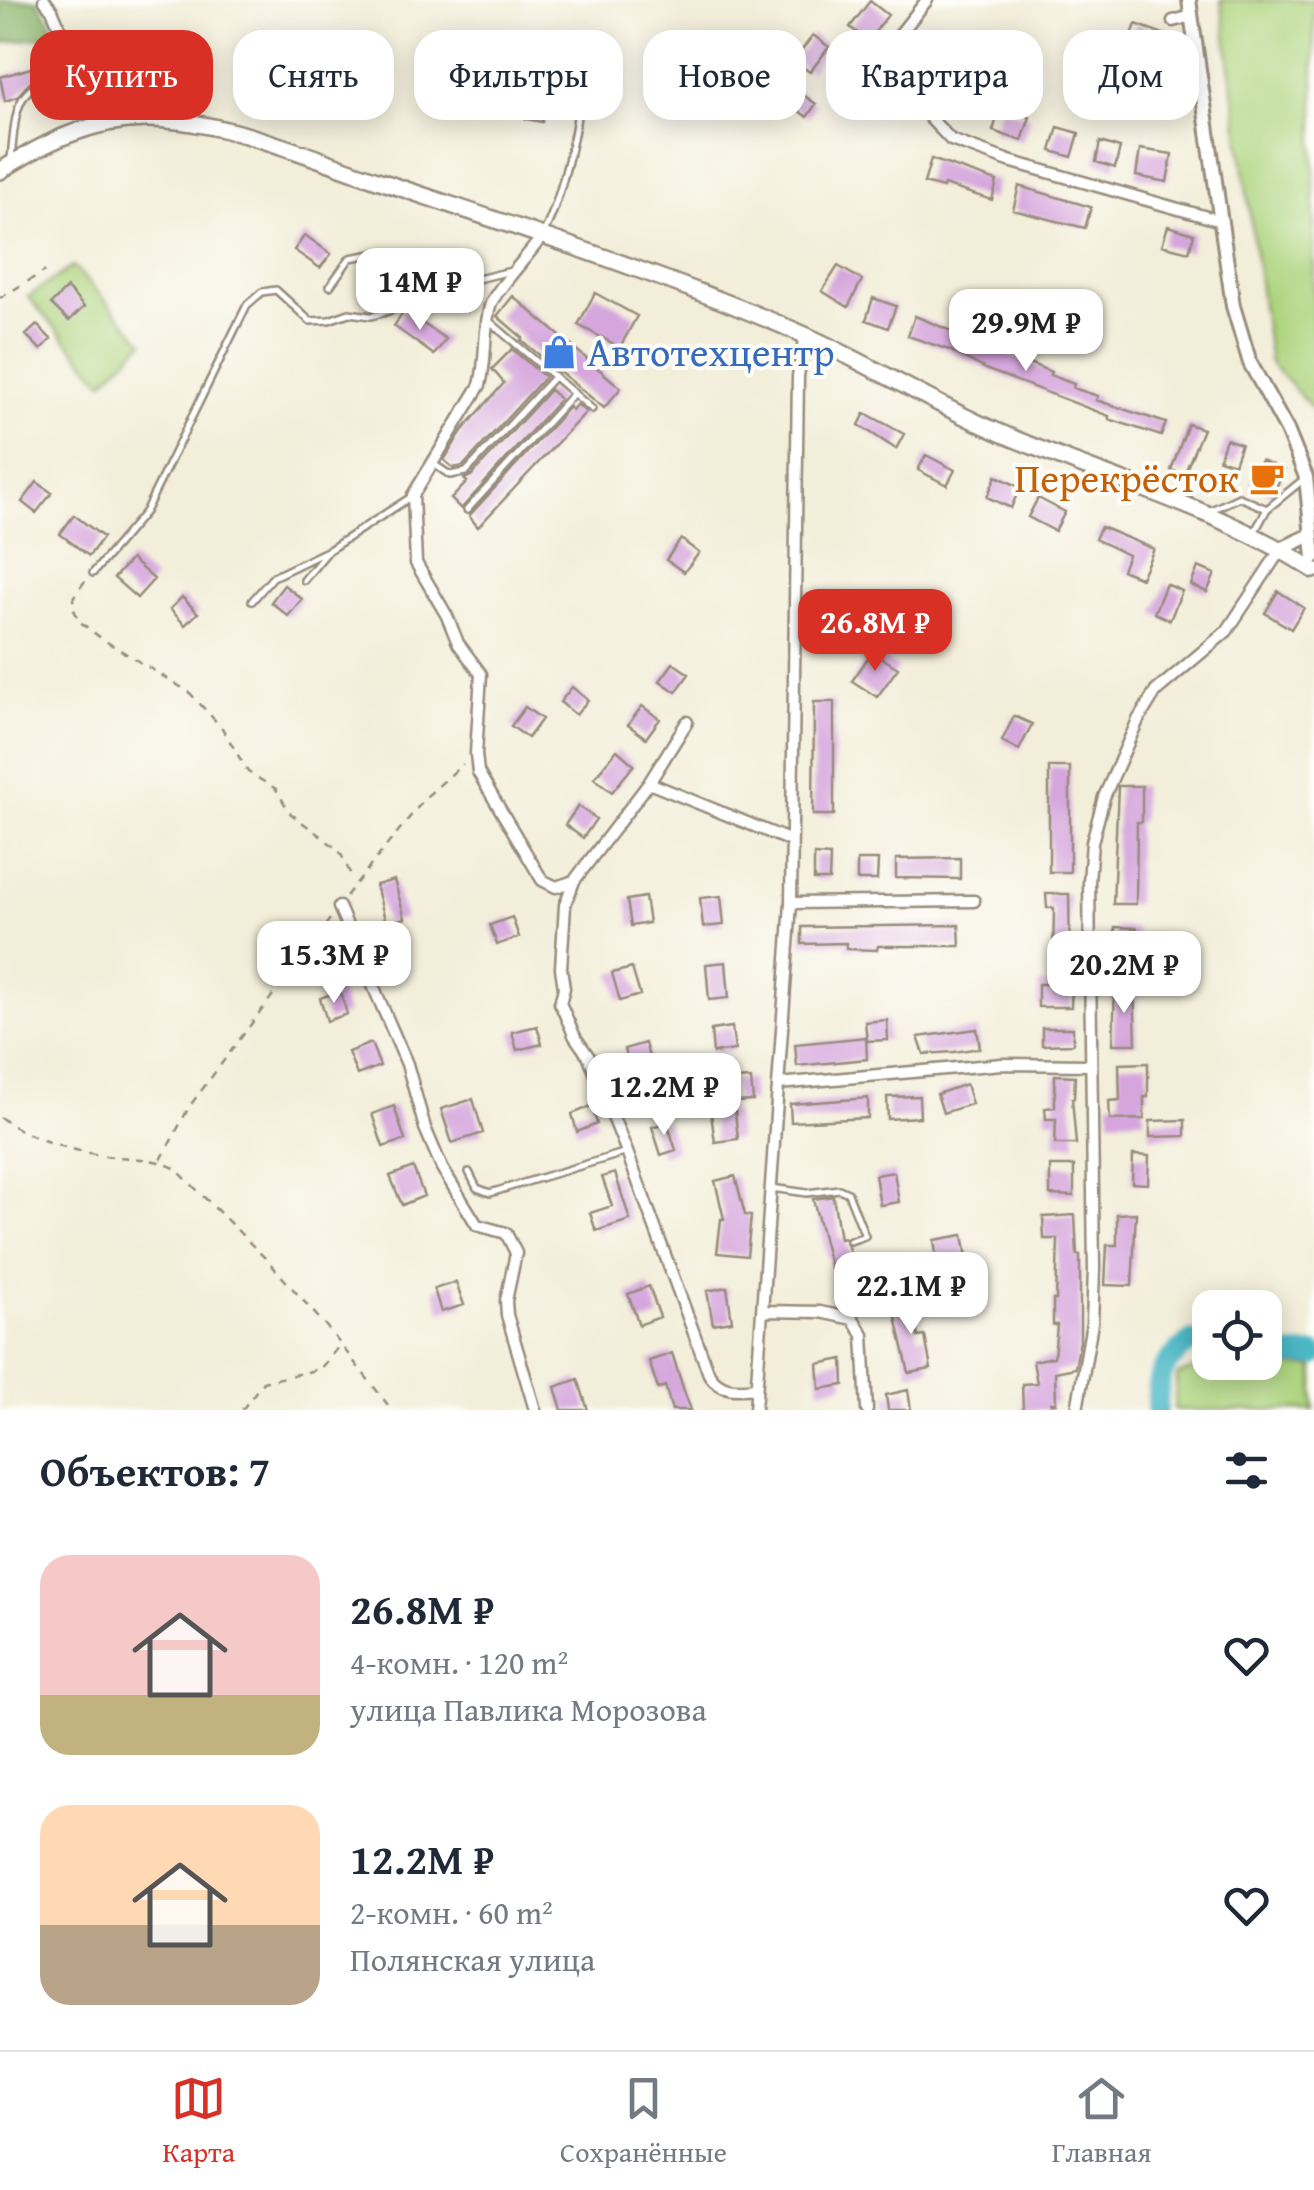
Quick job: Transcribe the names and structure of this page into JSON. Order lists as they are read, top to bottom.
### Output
{
  "places": {
    "shop": ["Автотехцентр"],
    "cafe": ["Перекрёсток"]
  },
  "page": {
    "chip": [
      "Купить",
      "Снять",
      "Фильтры",
      "Новое",
      "Квартира",
      "Дом"
    ],
    "price": [
      "14M ₽",
      "29.9M ₽",
      "26.8M ₽",
      "15.3M ₽",
      "20.2M ₽",
      "12.2M ₽",
      "22.1M ₽"
    ],
    "heading": "Объектов: 7",
    "list": [
      {
        "name": "26.8M ₽",
        "note": "4-комн. · 120 m² · улица Павлика Морозова"
      },
      {
        "name": "12.2M ₽",
        "note": "2-комн. · 60 m² · Полянская улица"
      }
    ],
    "tabs": ["Карта", "Сохранённые", "Главная"]
  }
}
